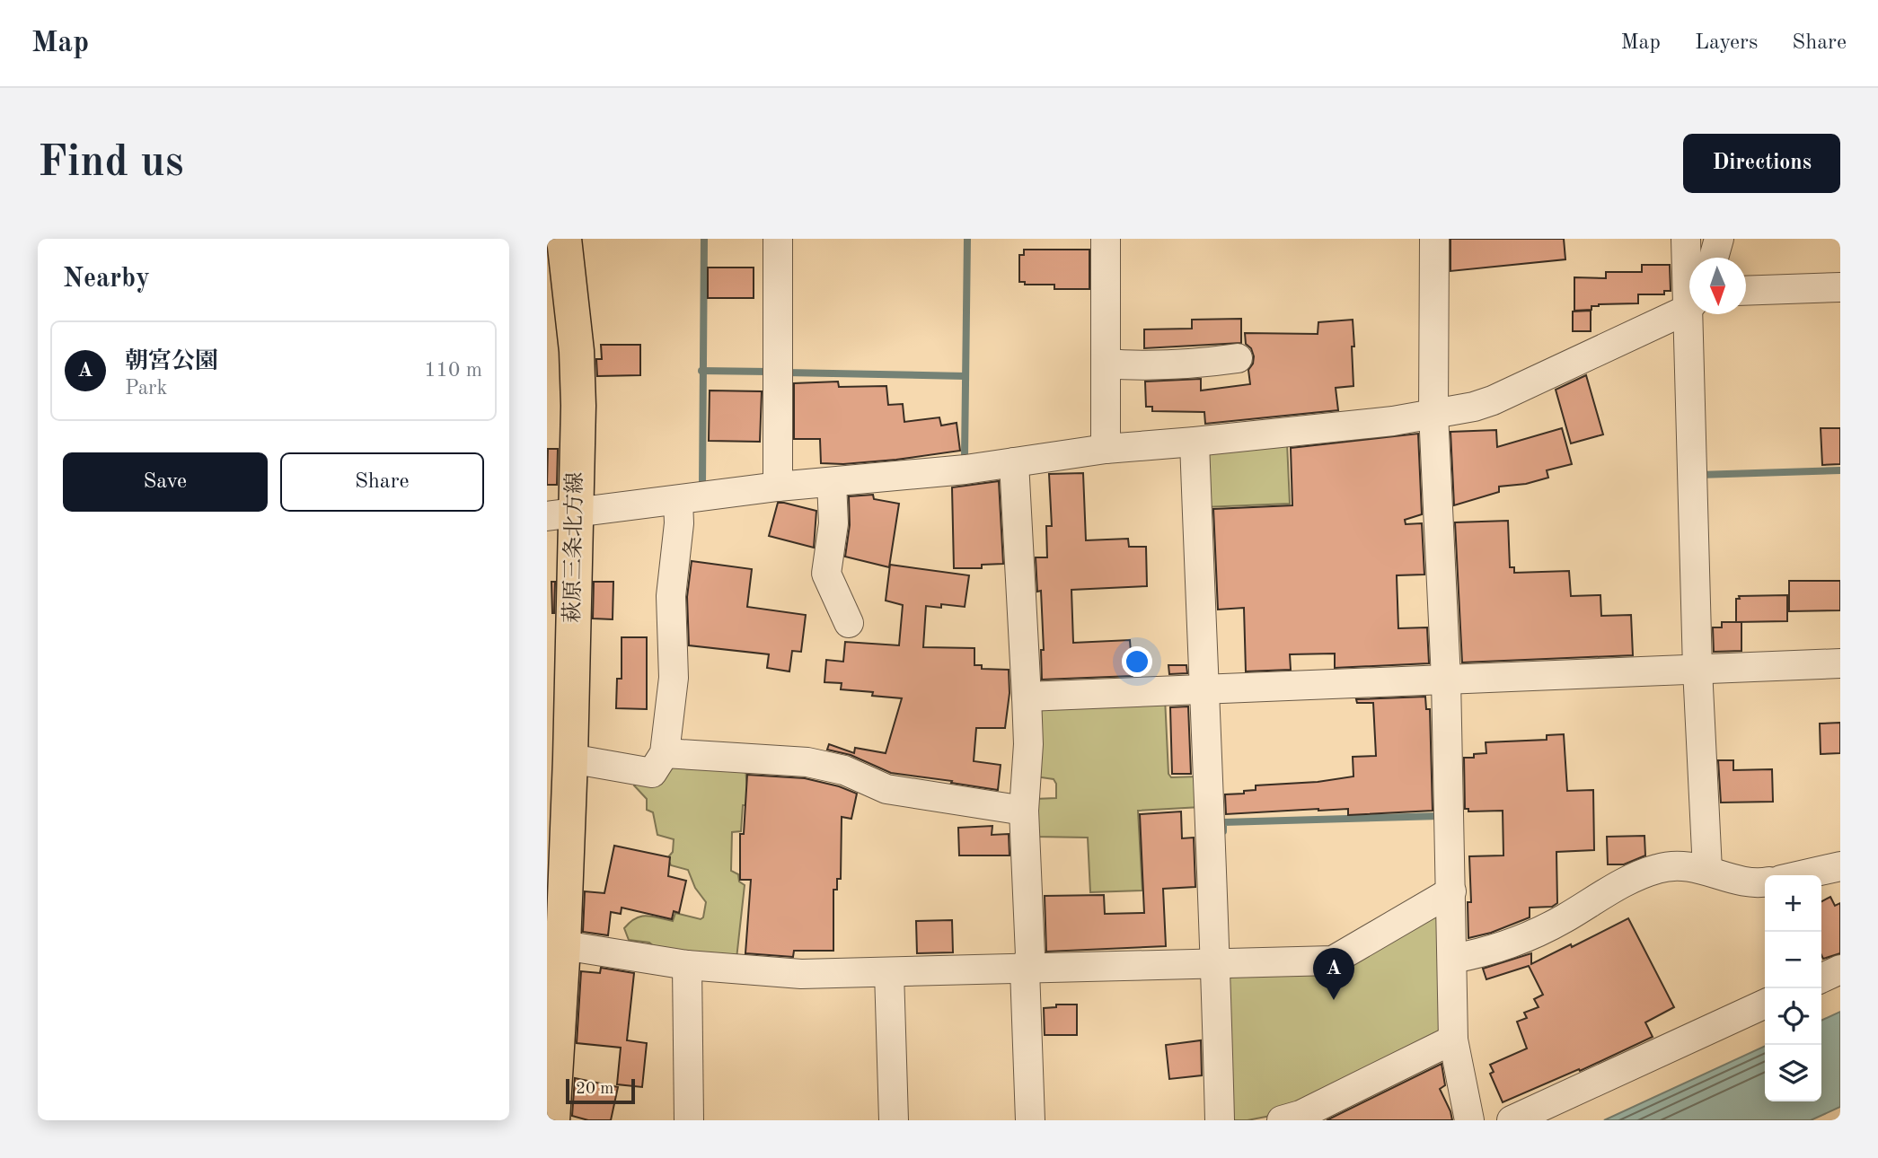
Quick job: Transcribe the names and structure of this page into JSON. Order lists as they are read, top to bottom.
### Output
{
  "streets": {
    "main road": ["萩原三条北方線"]
  },
  "scale_bar": "20 m",
  "north": "bottom",
  "page": {
    "header": "Map",
    "nav": ["Map", "Layers", "Share"],
    "buttons": [
      "Directions",
      ["Save", "Share"]
    ],
    "title": "Find us",
    "heading": "Nearby",
    "list": [
      {
        "mark": "A",
        "name": "朝宮公園",
        "note": "Park",
        "value": "110 m"
      }
    ],
    "map_buttons": ["+", "−"],
    "pins": "A",
    "scale": "20 m"
  }
}
